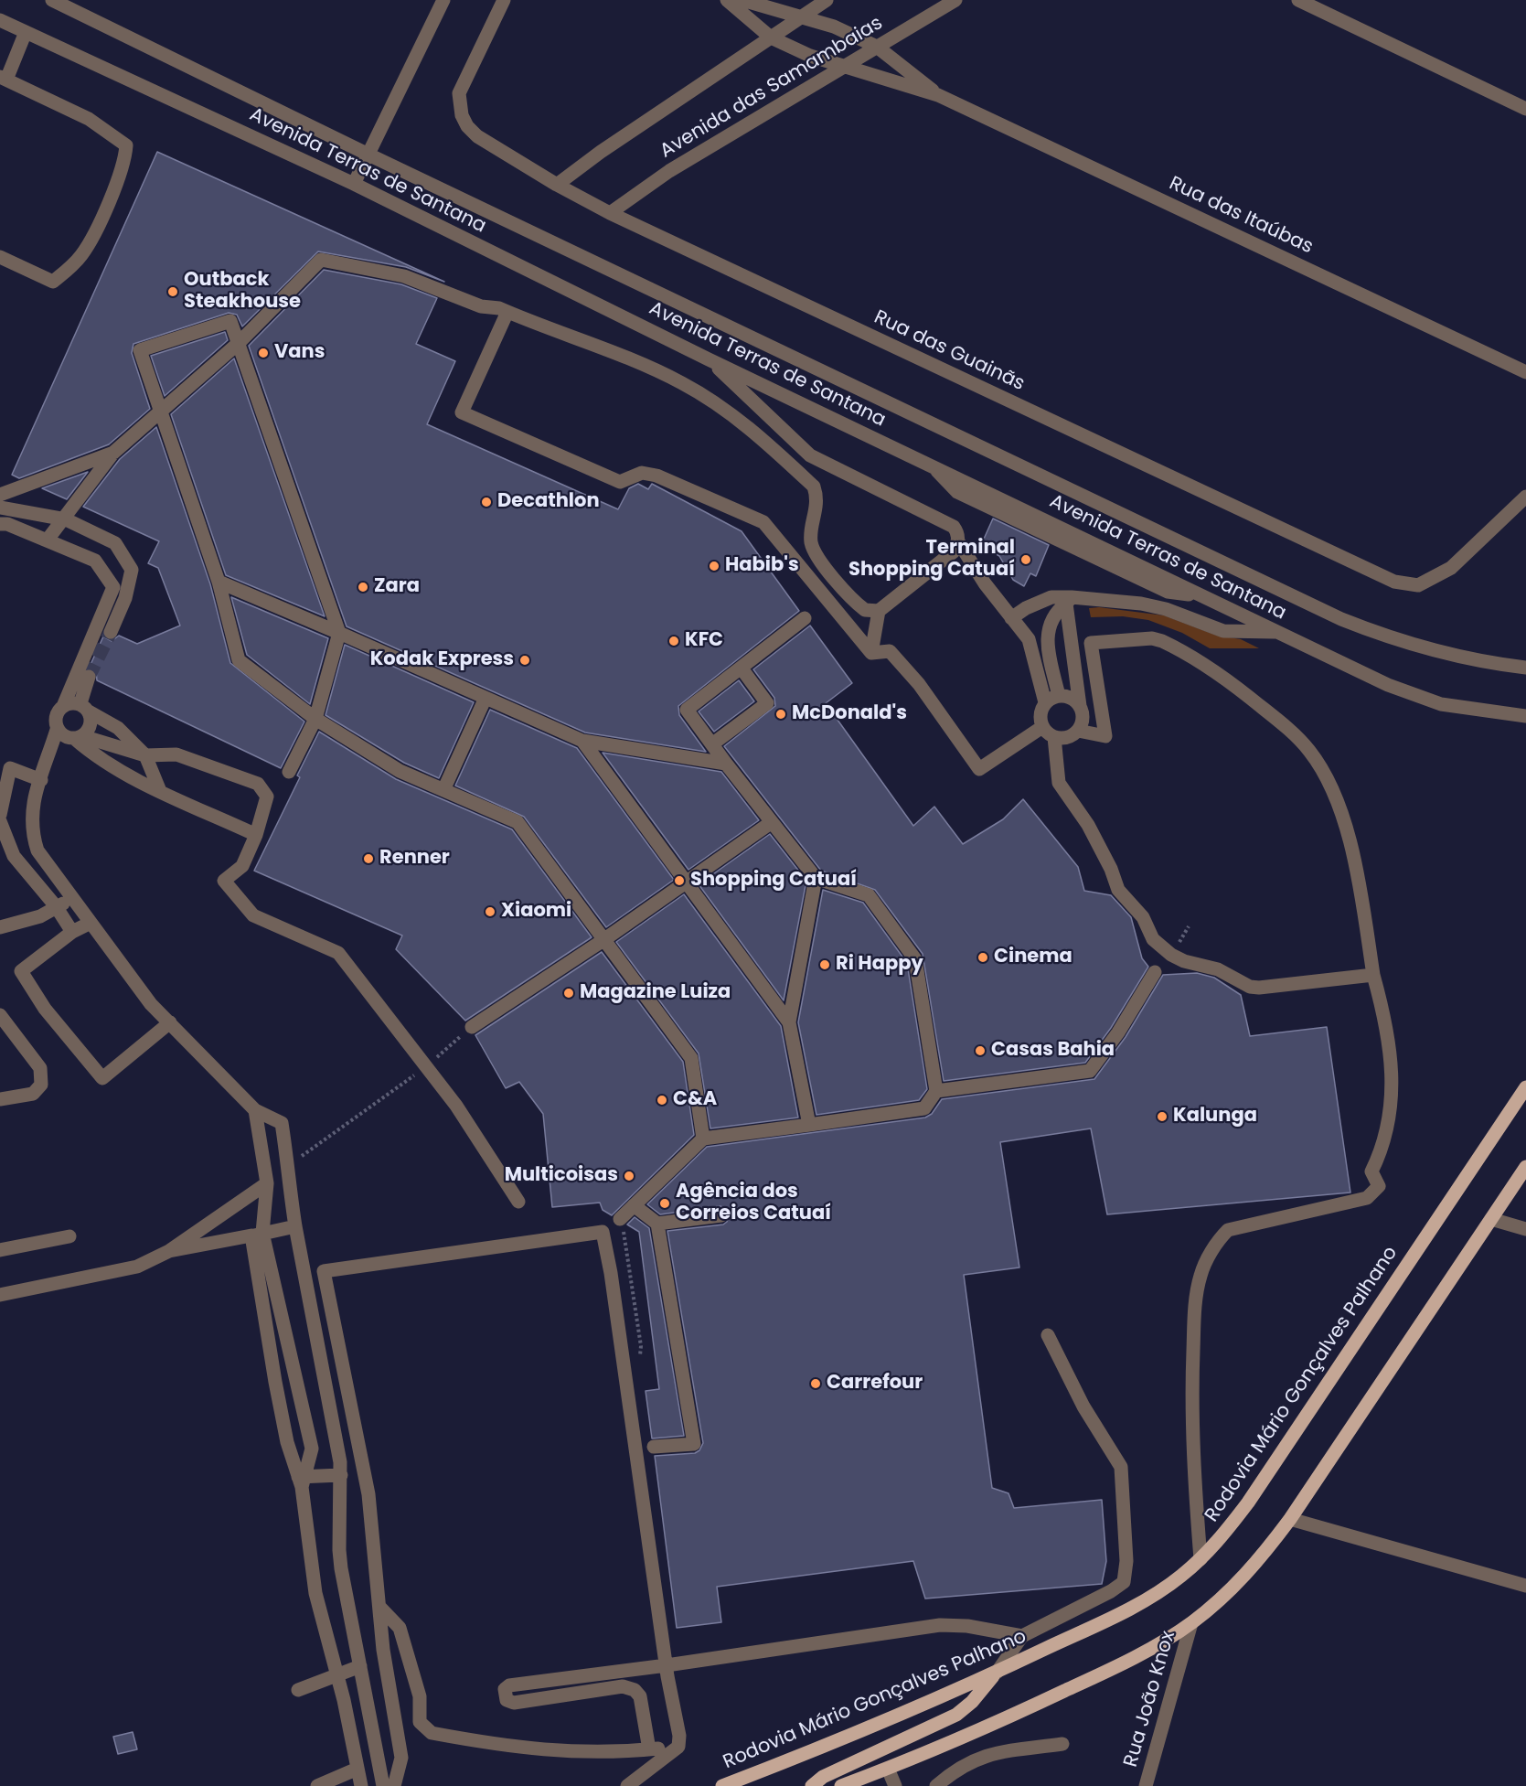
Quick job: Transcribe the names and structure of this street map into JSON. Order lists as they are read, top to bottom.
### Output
{
  "streets": {
    "main road": ["Rodovia Mário Gonçalves Palhano"],
    "street": [
      "Avenida das Samambaias",
      "Avenida Terras de Santana",
      "Rua das Itaúbas",
      "Rua das Guainãs",
      "Rua João Knox"
    ]
  },
  "crossings": [
    ["Avenida das Samambaias", "Rua das Itaúbas"],
    ["Avenida das Samambaias", "Rua das Guainãs"]
  ],
  "places": [
    "Outback Steakhouse",
    "Vans",
    "Decathlon",
    "Terminal Shopping Catuaí",
    "Habib's",
    "Zara",
    "KFC",
    "Kodak Express",
    "McDonald's",
    "Renner",
    "Shopping Catuaí",
    "Xiaomi",
    "Cinema",
    "Ri Happy",
    "Magazine Luiza",
    "Casas Bahia",
    "C&A",
    "Kalunga",
    "Multicoisas",
    "Agência dos Correios Catuaí",
    "Carrefour"
  ]
}
